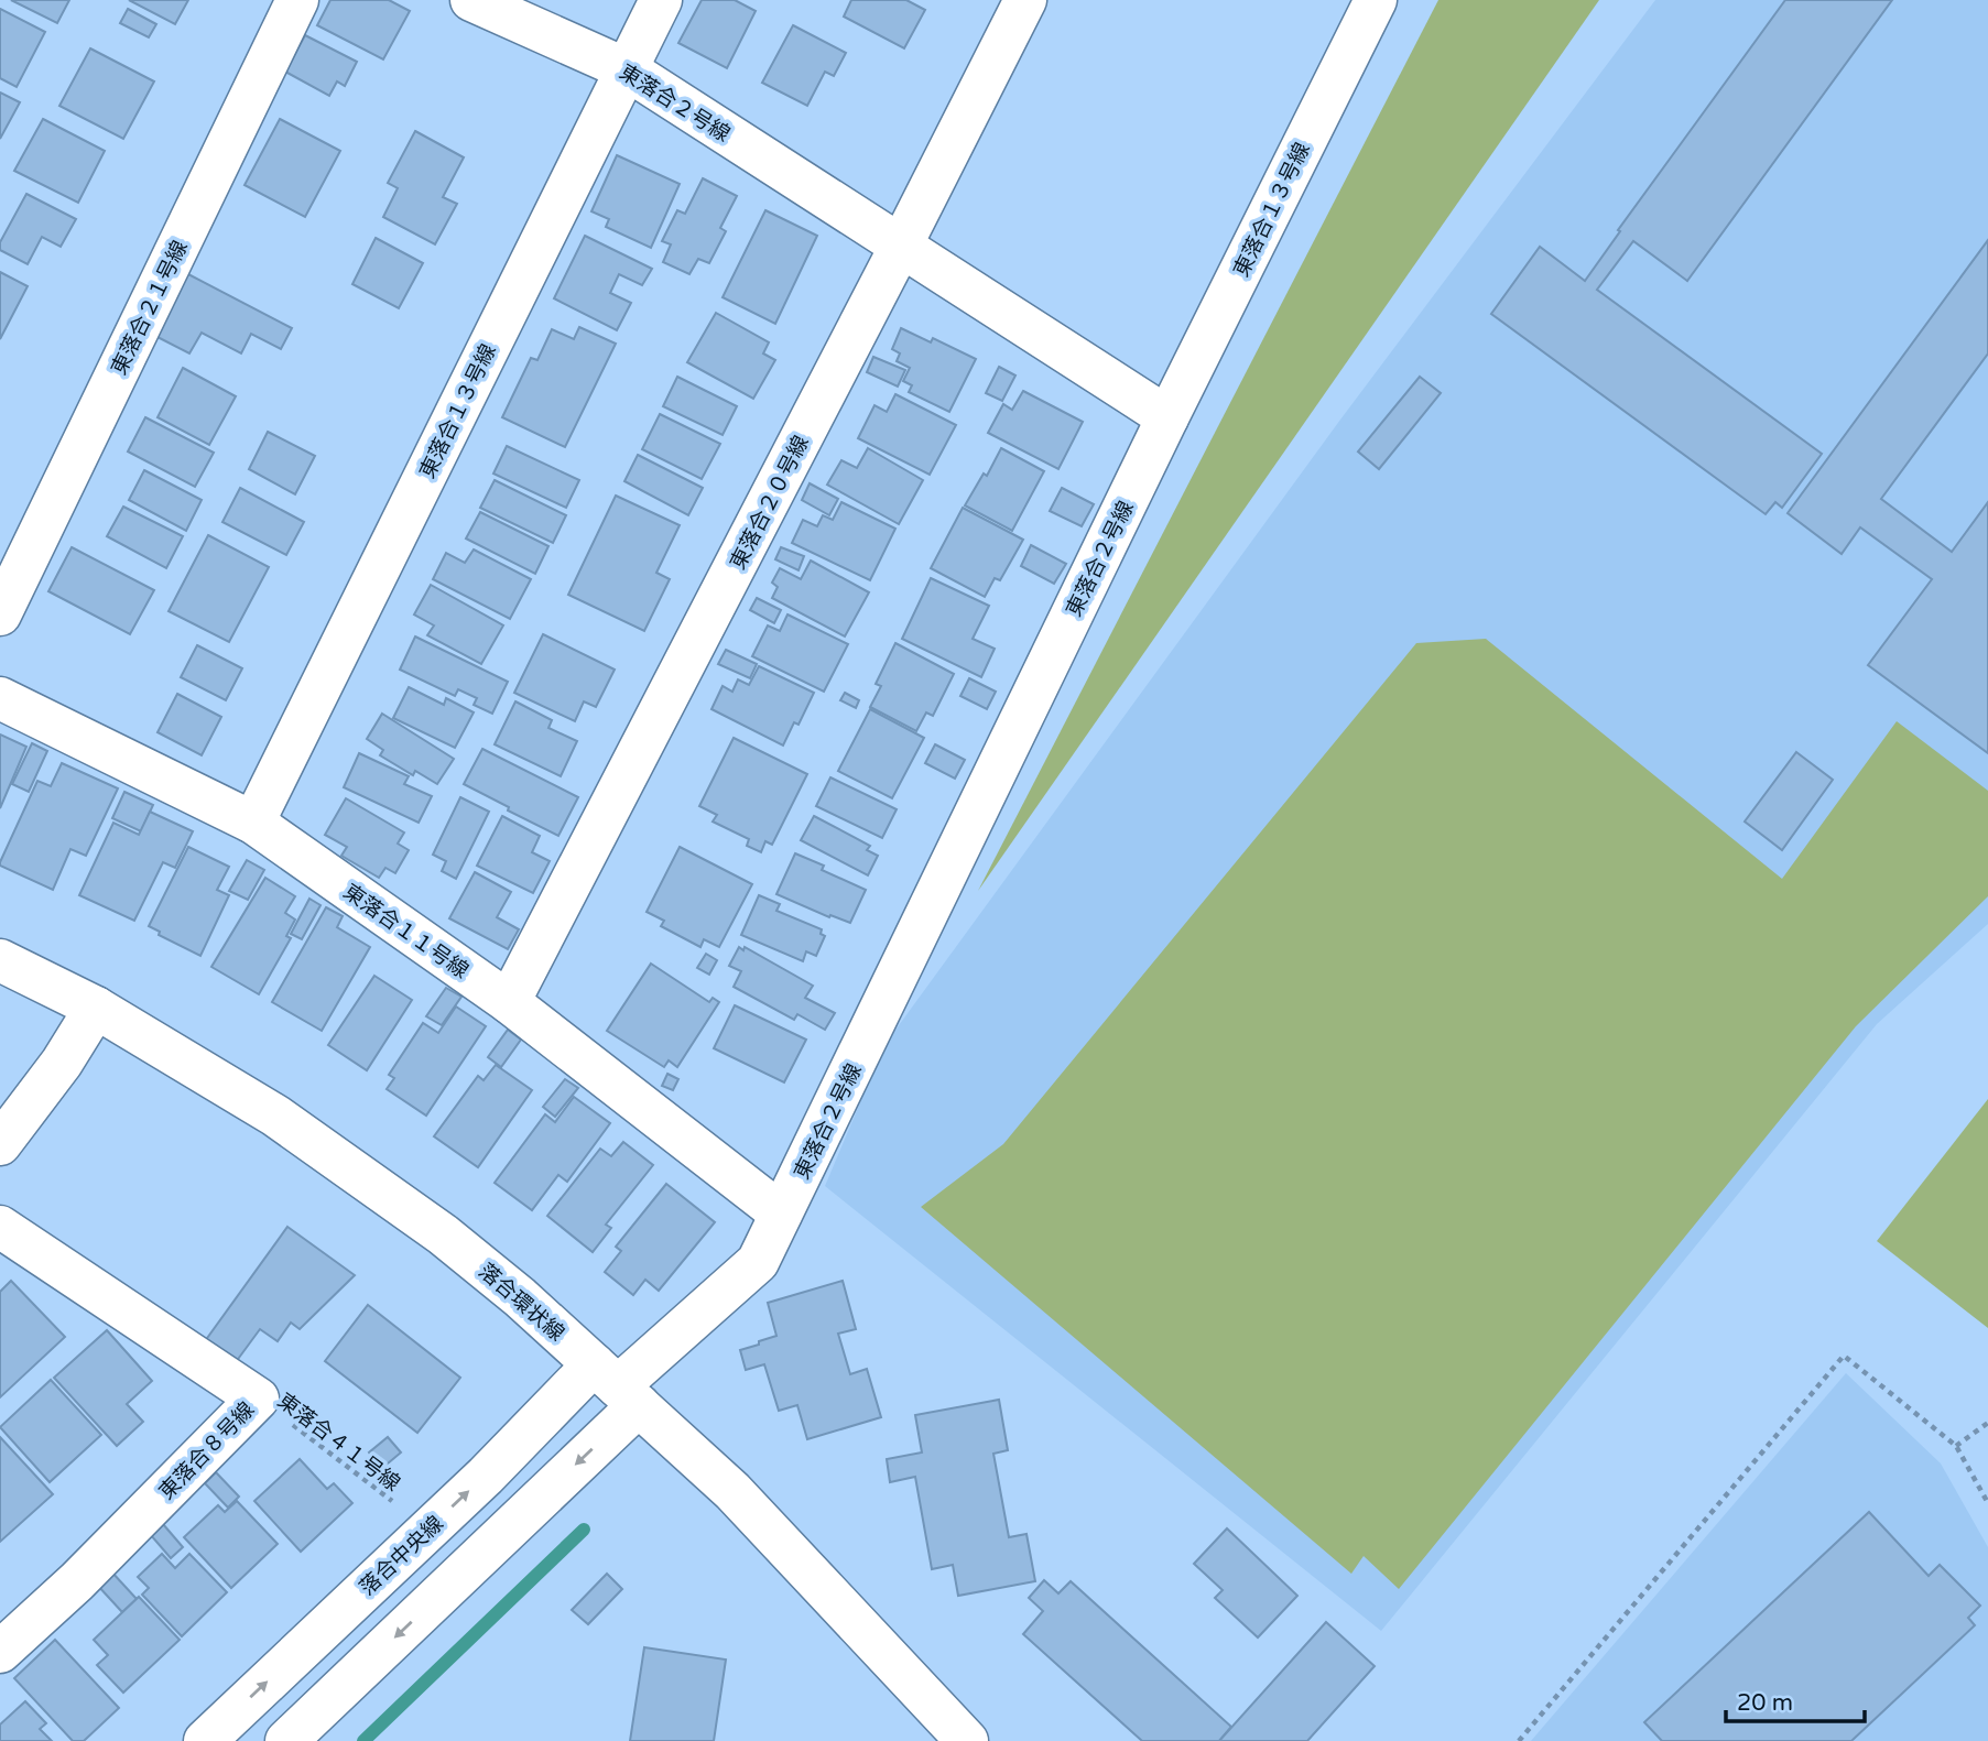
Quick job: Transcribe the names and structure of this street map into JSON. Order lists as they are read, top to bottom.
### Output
{
  "streets": {
    "street": [
      "東落合２号線",
      "東落合１３号線",
      "東落合２１号線",
      "東落合２０号線",
      "東落合１１号線",
      "落合環状線",
      "東落合８号線",
      "落合中央線"
    ],
    "path": ["東落合４１号線"]
  },
  "crossings": [
    ["東落合２号線", "東落合１３号線"],
    ["東落合２号線", "東落合２０号線"],
    ["東落合２号線", "東落合１１号線"],
    ["東落合２号線", "落合環状線"],
    ["東落合２号線", "落合中央線"],
    ["東落合１３号線", "東落合１１号線"],
    ["東落合２０号線", "東落合１１号線"],
    ["落合環状線", "落合中央線"],
    ["東落合４１号線", "東落合８号線"]
  ],
  "scale_bar": "20 m"
}
